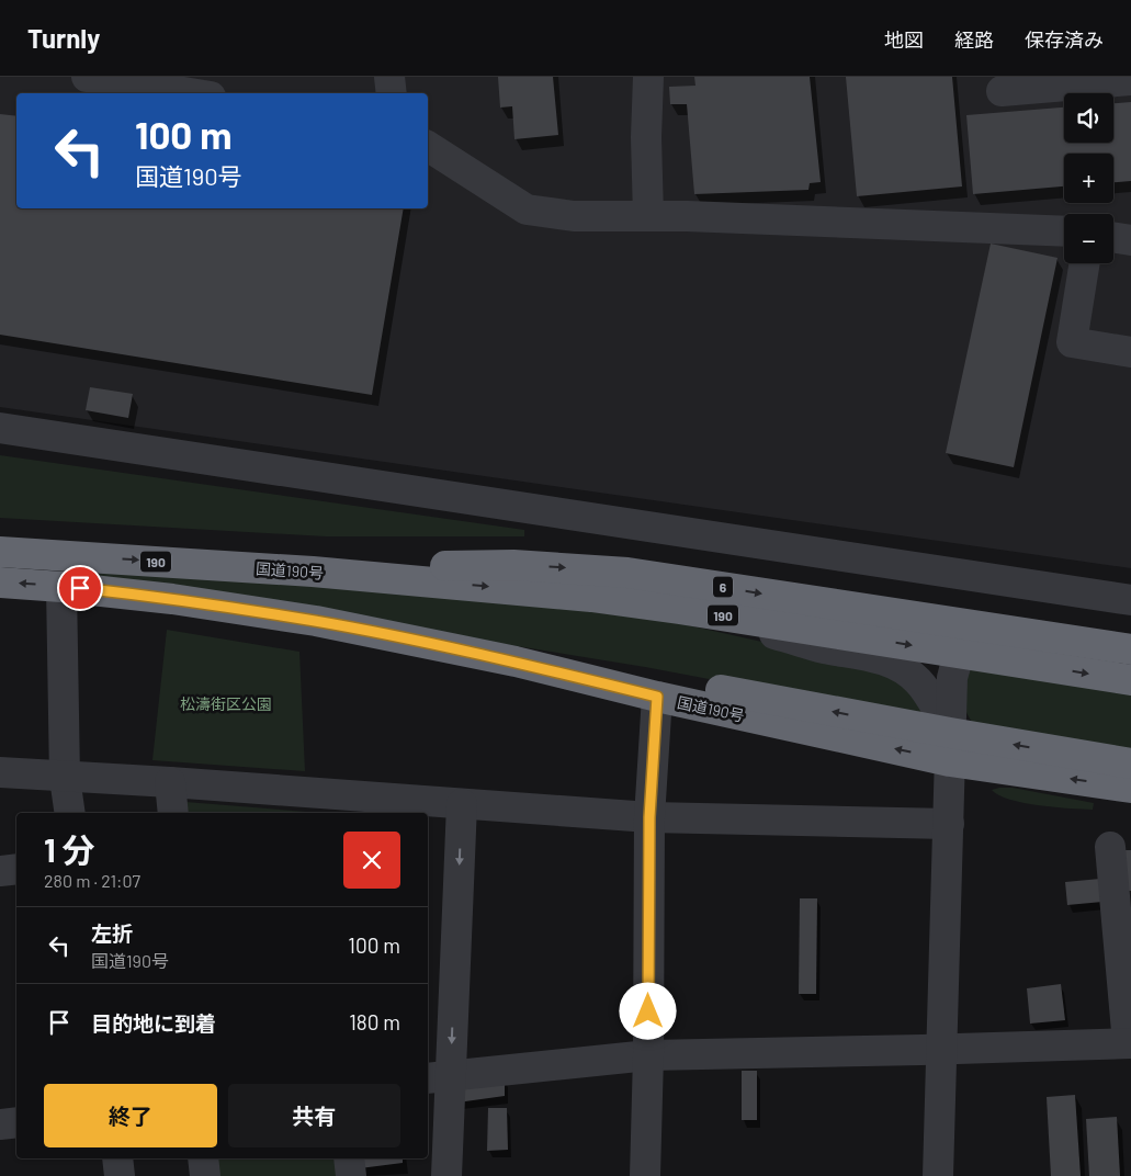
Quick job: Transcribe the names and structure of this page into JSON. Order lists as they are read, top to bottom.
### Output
{
  "streets": {
    "highway": ["190", "国道190号", "6"]
  },
  "crossings": [
    ["国道190号", "6"]
  ],
  "parks": ["松濤街区公園"],
  "page": {
    "header": "Turnly",
    "nav": ["地図", "経路", "保存済み"],
    "map_buttons": ["+", "−"],
    "turn": ["100 m", "国道190号"],
    "heading": ["1 分", "280 m · 21:07"],
    "list": [
      {
        "name": "左折",
        "note": "国道190号",
        "value": "100 m"
      },
      {
        "name": "目的地に到着",
        "value": "180 m"
      }
    ],
    "buttons": ["終了", "共有"]
  }
}
